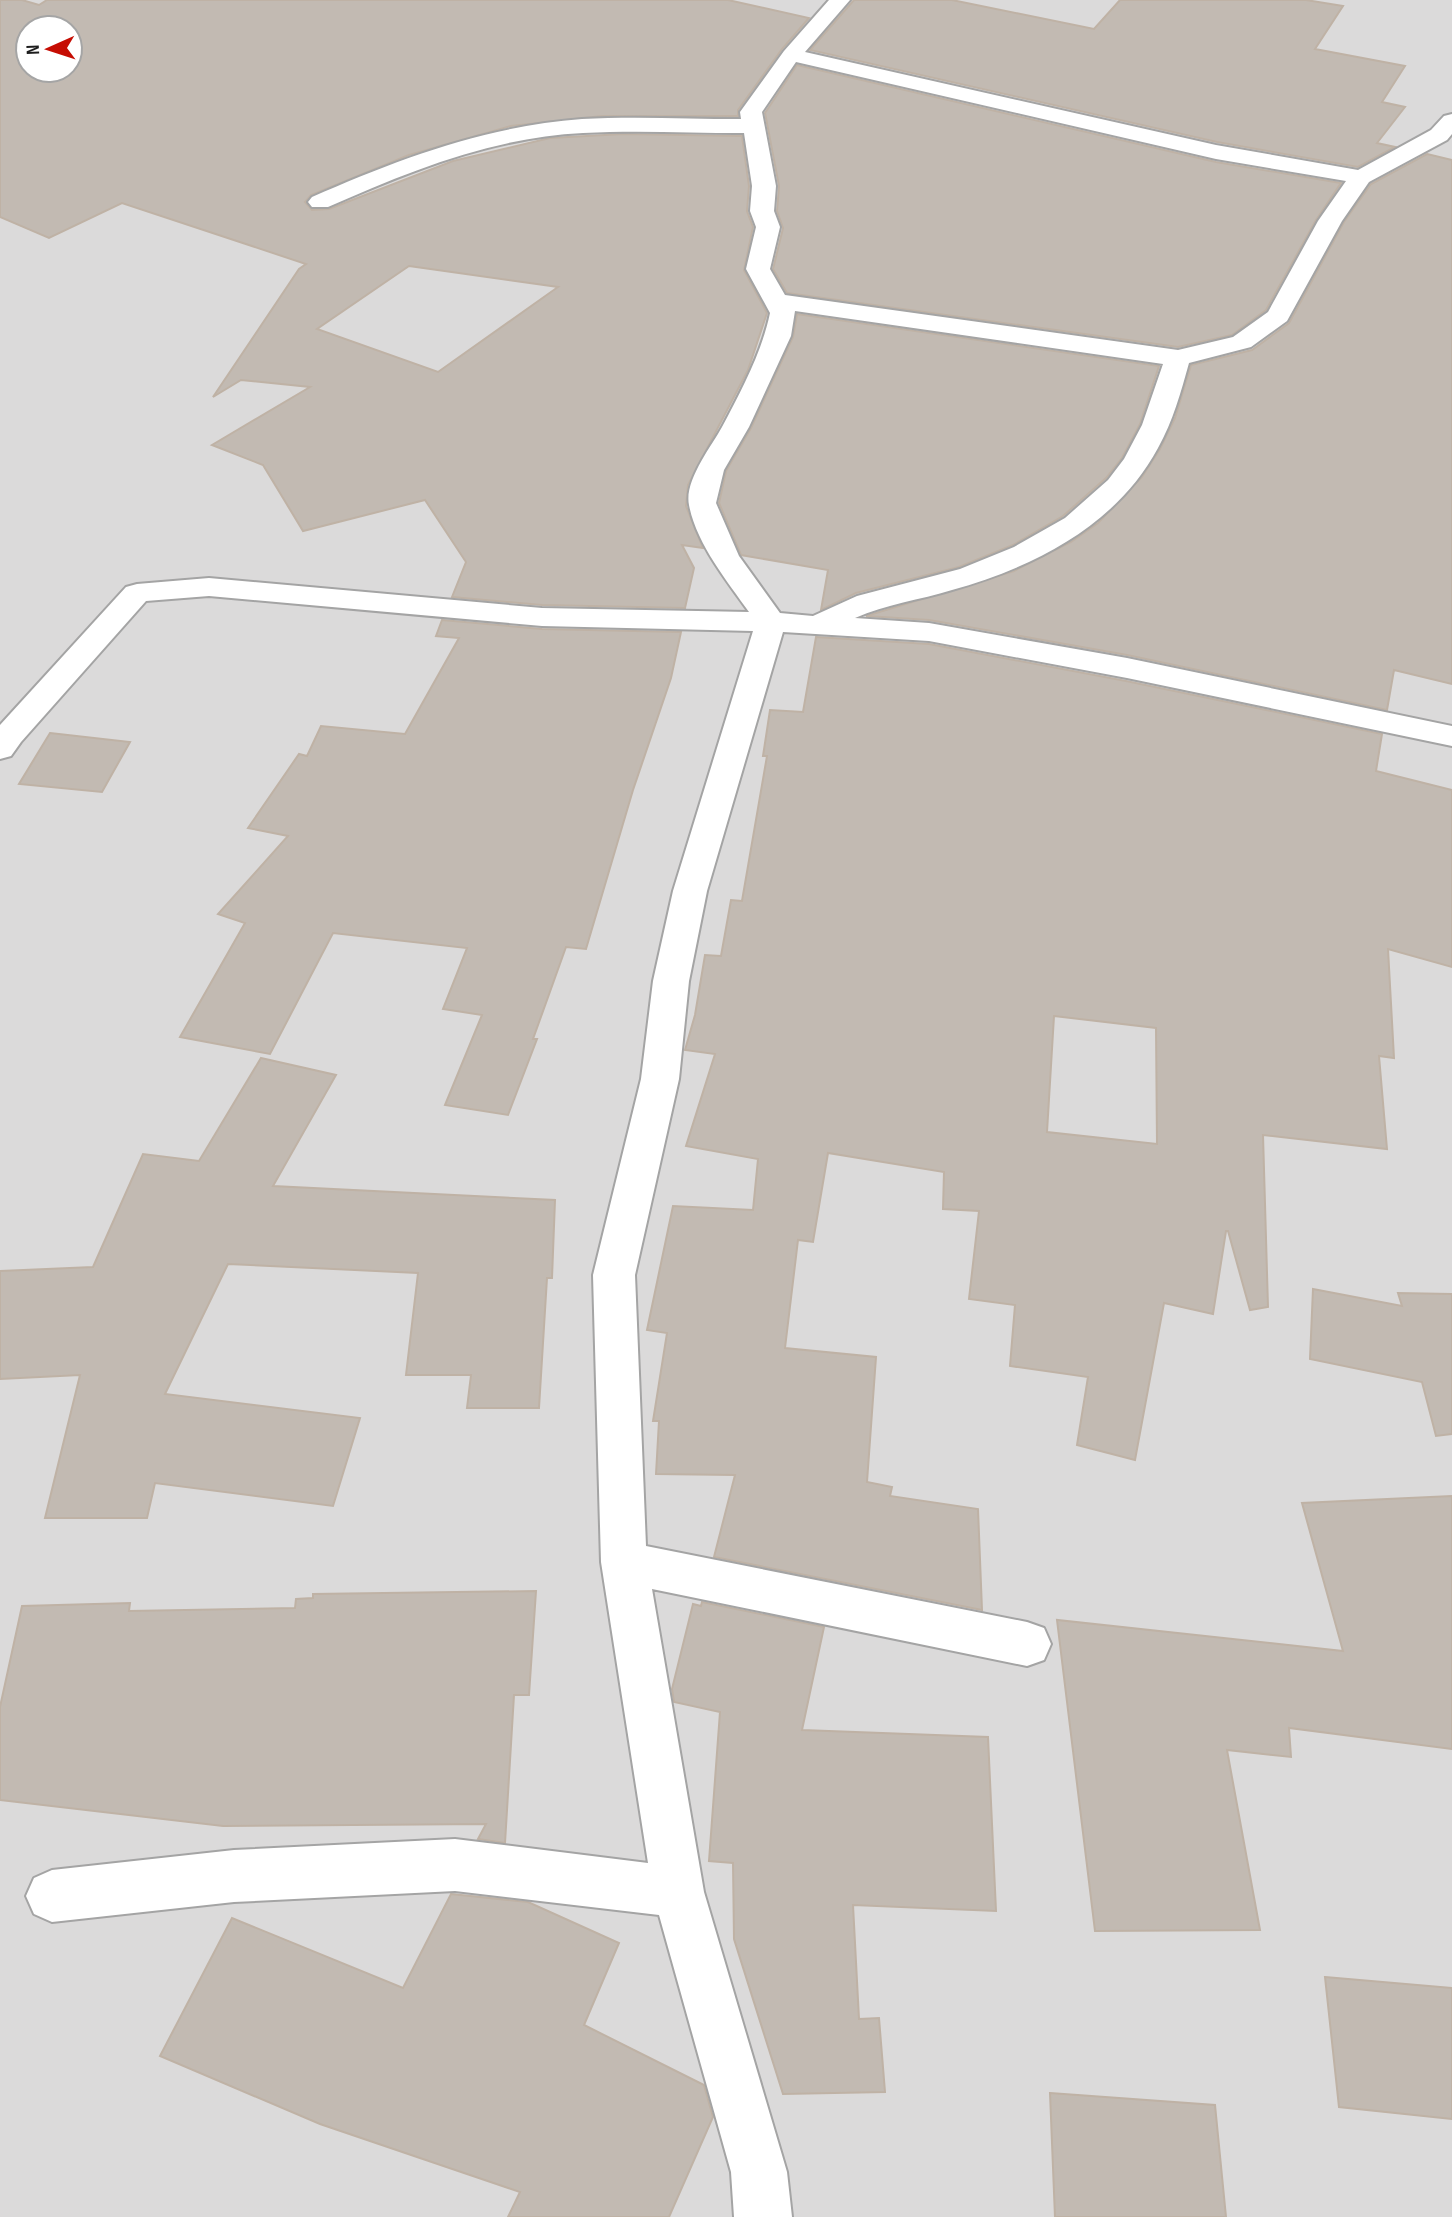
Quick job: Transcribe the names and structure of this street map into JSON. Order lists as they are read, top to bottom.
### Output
{
  "north": "left"
}
